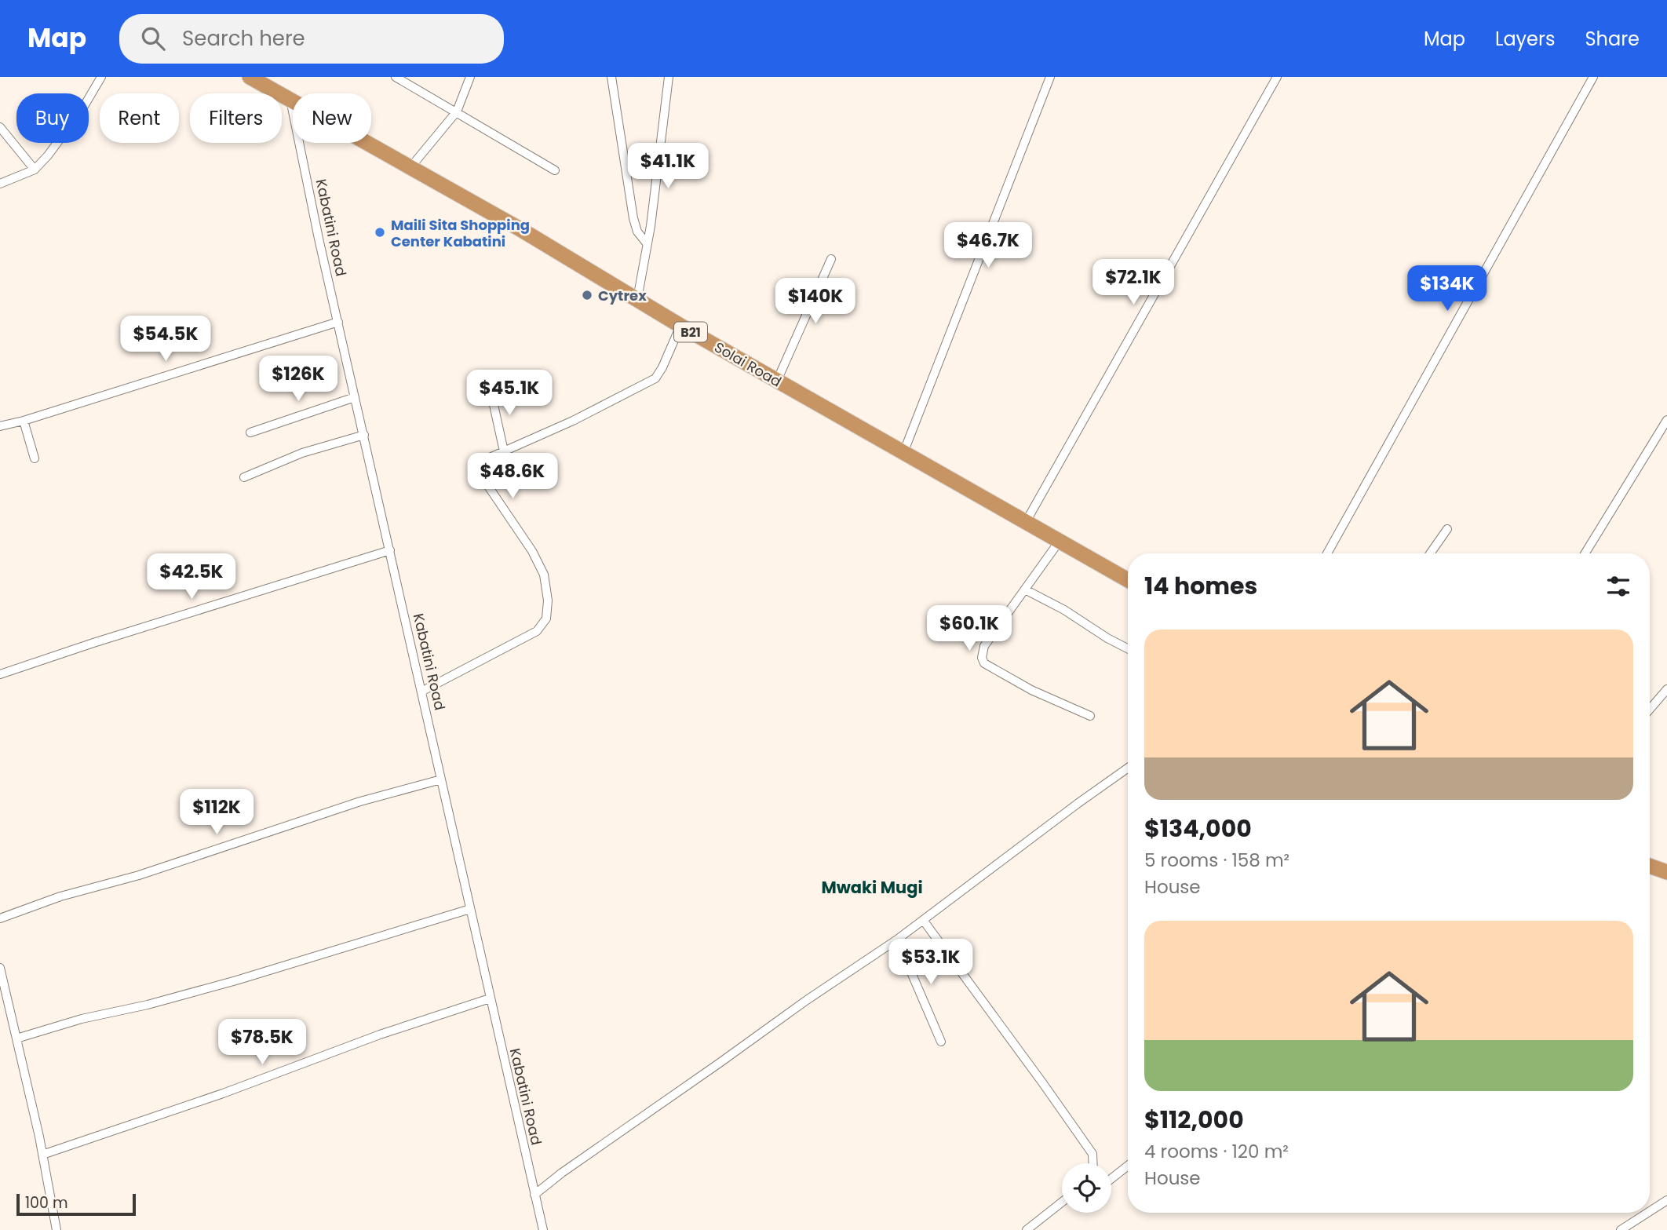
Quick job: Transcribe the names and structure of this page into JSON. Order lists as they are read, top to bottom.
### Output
{
  "streets": {
    "highway": ["B21", "Solai Road"],
    "street": ["Kabatini Road"]
  },
  "crossings": [
    ["Kabatini Road", "Solai Road"]
  ],
  "districts": ["Mwaki Mugi"],
  "places": ["Maili Sita Shopping Center Kabatini", "Cytrex"],
  "scale_bar": "100 m",
  "page": {
    "header": "Map",
    "search": "Search here",
    "nav": ["Map", "Layers", "Share"],
    "chip": [
      "Buy",
      "Rent",
      "Filters",
      "New"
    ],
    "price": [
      "$41.1K",
      "$46.7K",
      "$72.1K",
      "$134K",
      "$140K",
      "$54.5K",
      "$126K",
      "$45.1K",
      "$48.6K",
      "$42.5K",
      "$60.1K",
      "$112K",
      "$53.1K",
      "$78.5K"
    ],
    "heading": "14 homes",
    "list": [
      {
        "name": "$134,000",
        "note": "5 rooms · 158 m² · House"
      },
      {
        "name": "$112,000",
        "note": "4 rooms · 120 m² · House"
      }
    ],
    "scale": "100 m"
  }
}
